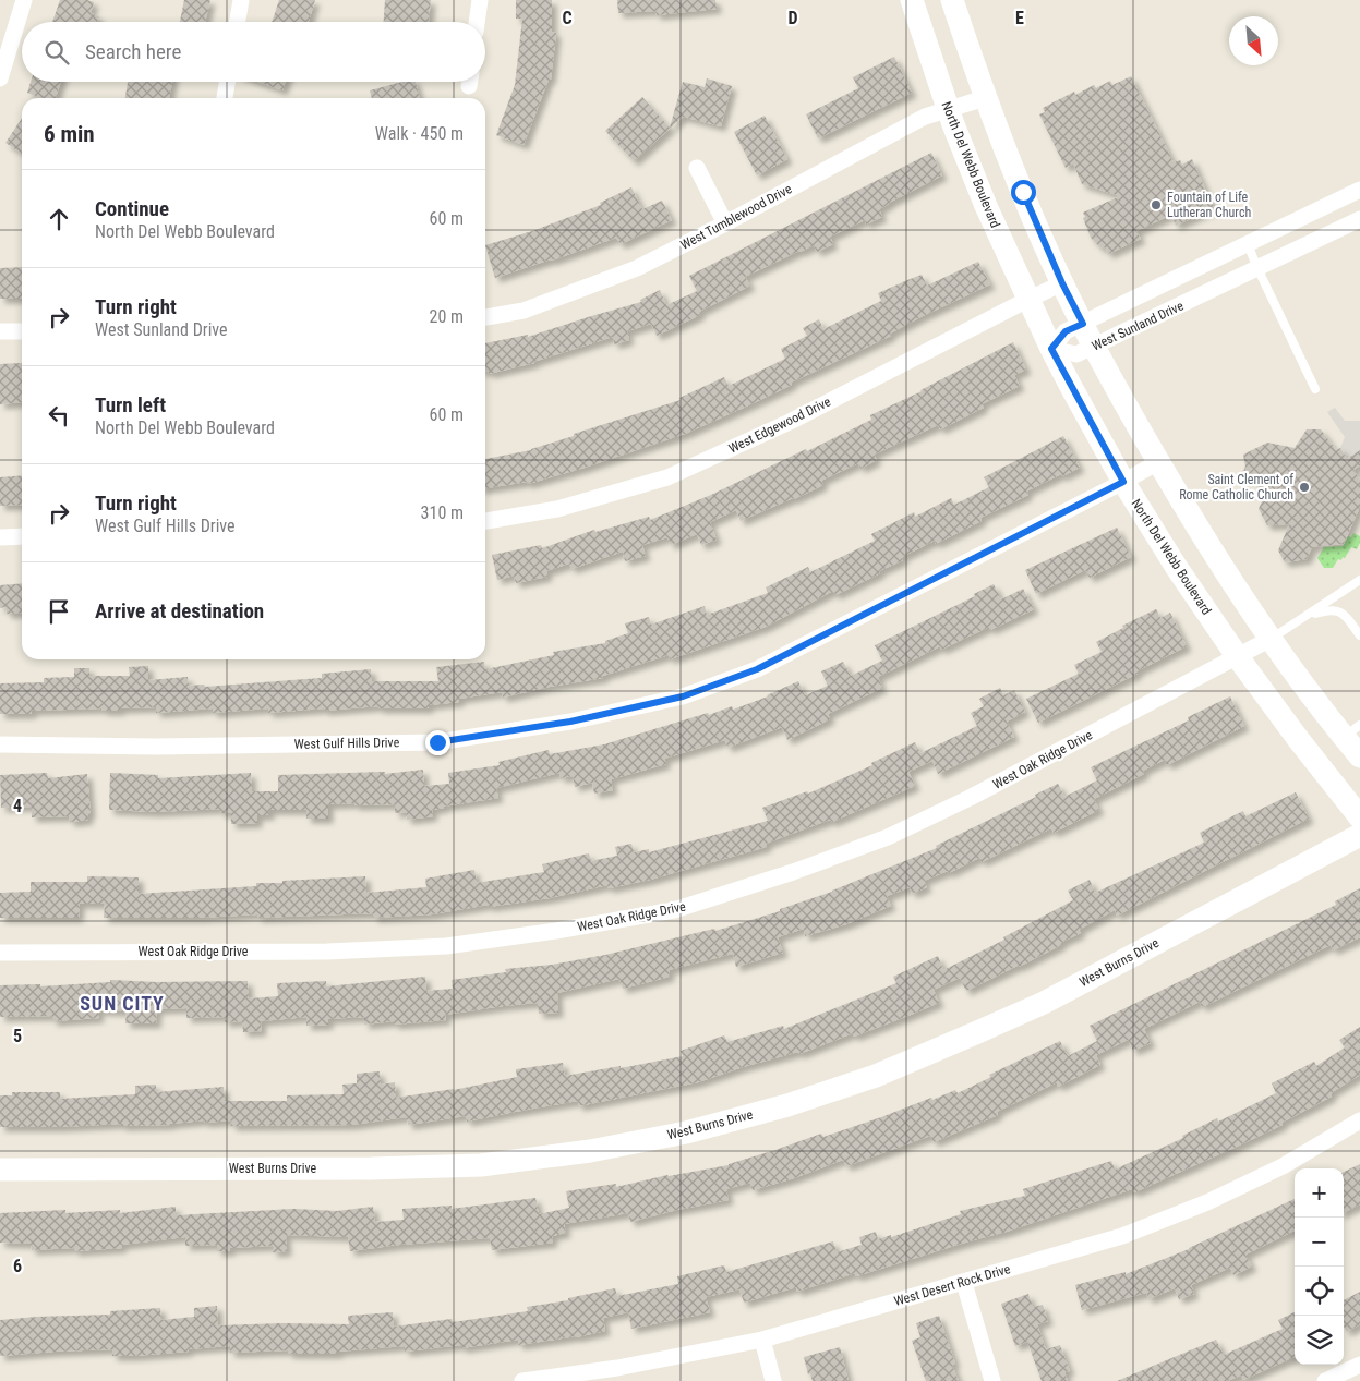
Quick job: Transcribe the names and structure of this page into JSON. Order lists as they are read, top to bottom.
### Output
{
  "streets": {
    "street": [
      "North Del Webb Boulevard",
      "West Tumblewood Drive",
      "West Sunland Drive",
      "West Edgewood Drive",
      "West Gulf Hills Drive",
      "West Oak Ridge Drive",
      "West Burns Drive",
      "West Desert Rock Drive"
    ]
  },
  "crossings": [
    ["North Del Webb Boulevard", "West Tumblewood Drive"],
    ["North Del Webb Boulevard", "West Sunland Drive"],
    ["North Del Webb Boulevard", "West Edgewood Drive"],
    ["North Del Webb Boulevard", "West Gulf Hills Drive"],
    ["North Del Webb Boulevard", "West Oak Ridge Drive"]
  ],
  "districts": ["SUN CITY"],
  "places": ["Fountain of Life Lutheran Church", "Saint Clement of Rome Catholic Church"],
  "north": "bottom right",
  "page": {
    "search": "Search here",
    "heading": ["6 min", "Walk · 450 m"],
    "list": [
      ["Continue", "North Del Webb Boulevard", "60 m"],
      ["Turn right", "West Sunland Drive", "20 m"],
      ["Turn left", "North Del Webb Boulevard", "60 m"],
      ["Turn right", "West Gulf Hills Drive", "310 m"],
      "Arrive at destination"
    ],
    "map_buttons": ["+", "−"]
  },
  "grid": {
    "columns": ["C", "D", "E"],
    "rows": ["4", "5", "6"]
  }
}
